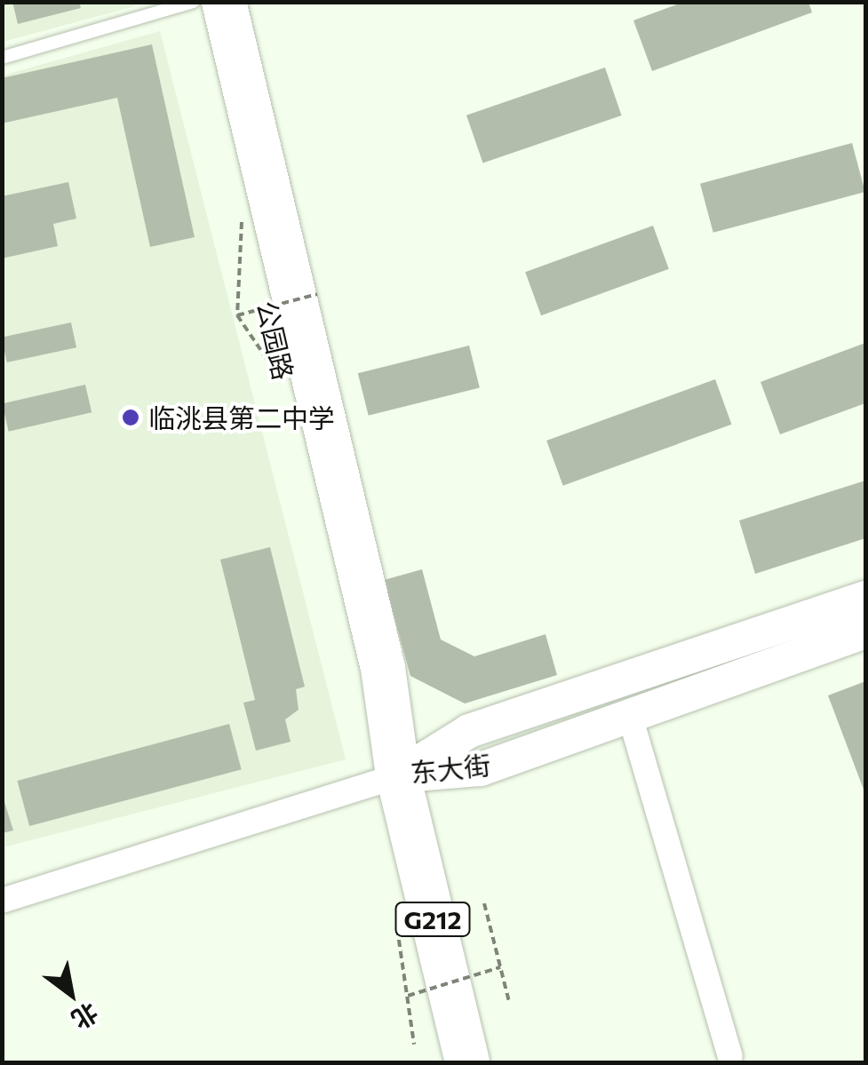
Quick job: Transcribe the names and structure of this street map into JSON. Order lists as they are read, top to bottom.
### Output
{
  "streets": {
    "highway": ["公园路", "G212"],
    "main road": ["东大街"]
  },
  "crossings": [
    ["公园路", "东大街"]
  ],
  "places": ["临洮县第二中学"],
  "north": "bottom right"
}
